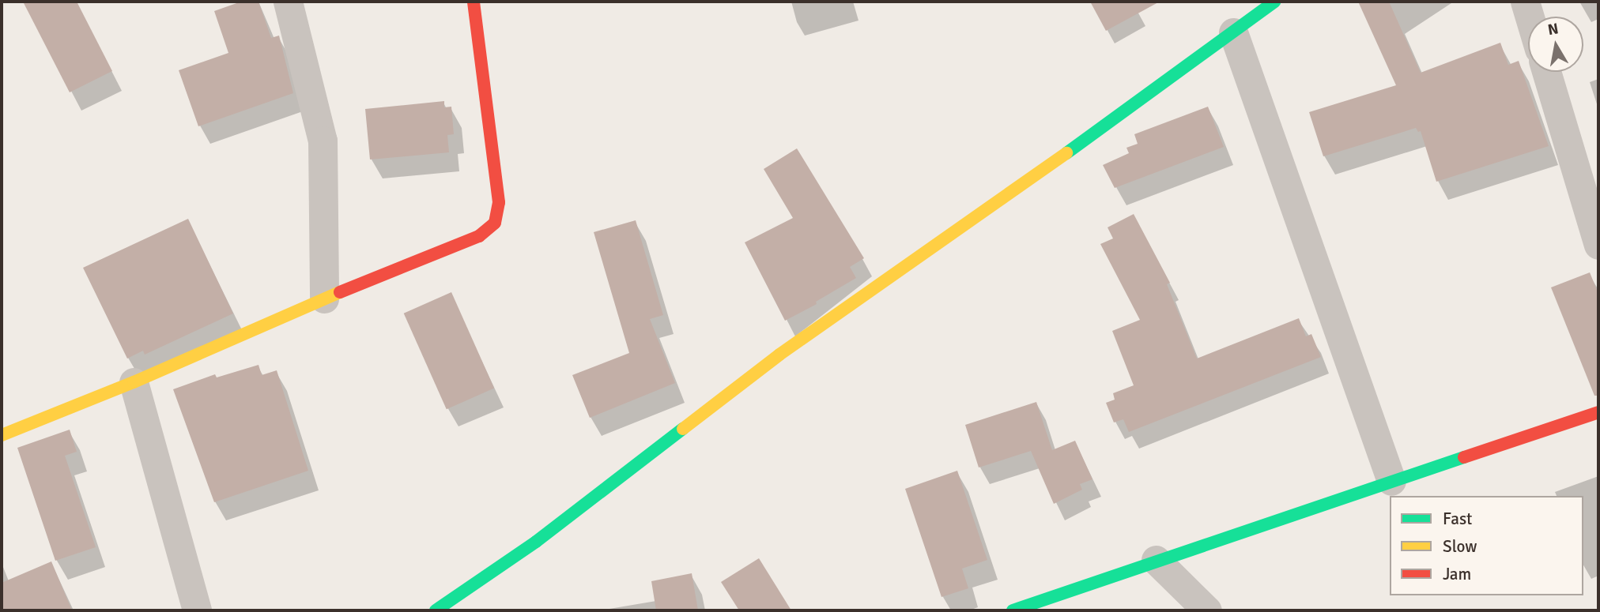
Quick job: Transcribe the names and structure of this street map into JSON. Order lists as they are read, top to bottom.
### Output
{
  "legend": ["Fast", "Slow", "Jam"],
  "north": "top"
}
